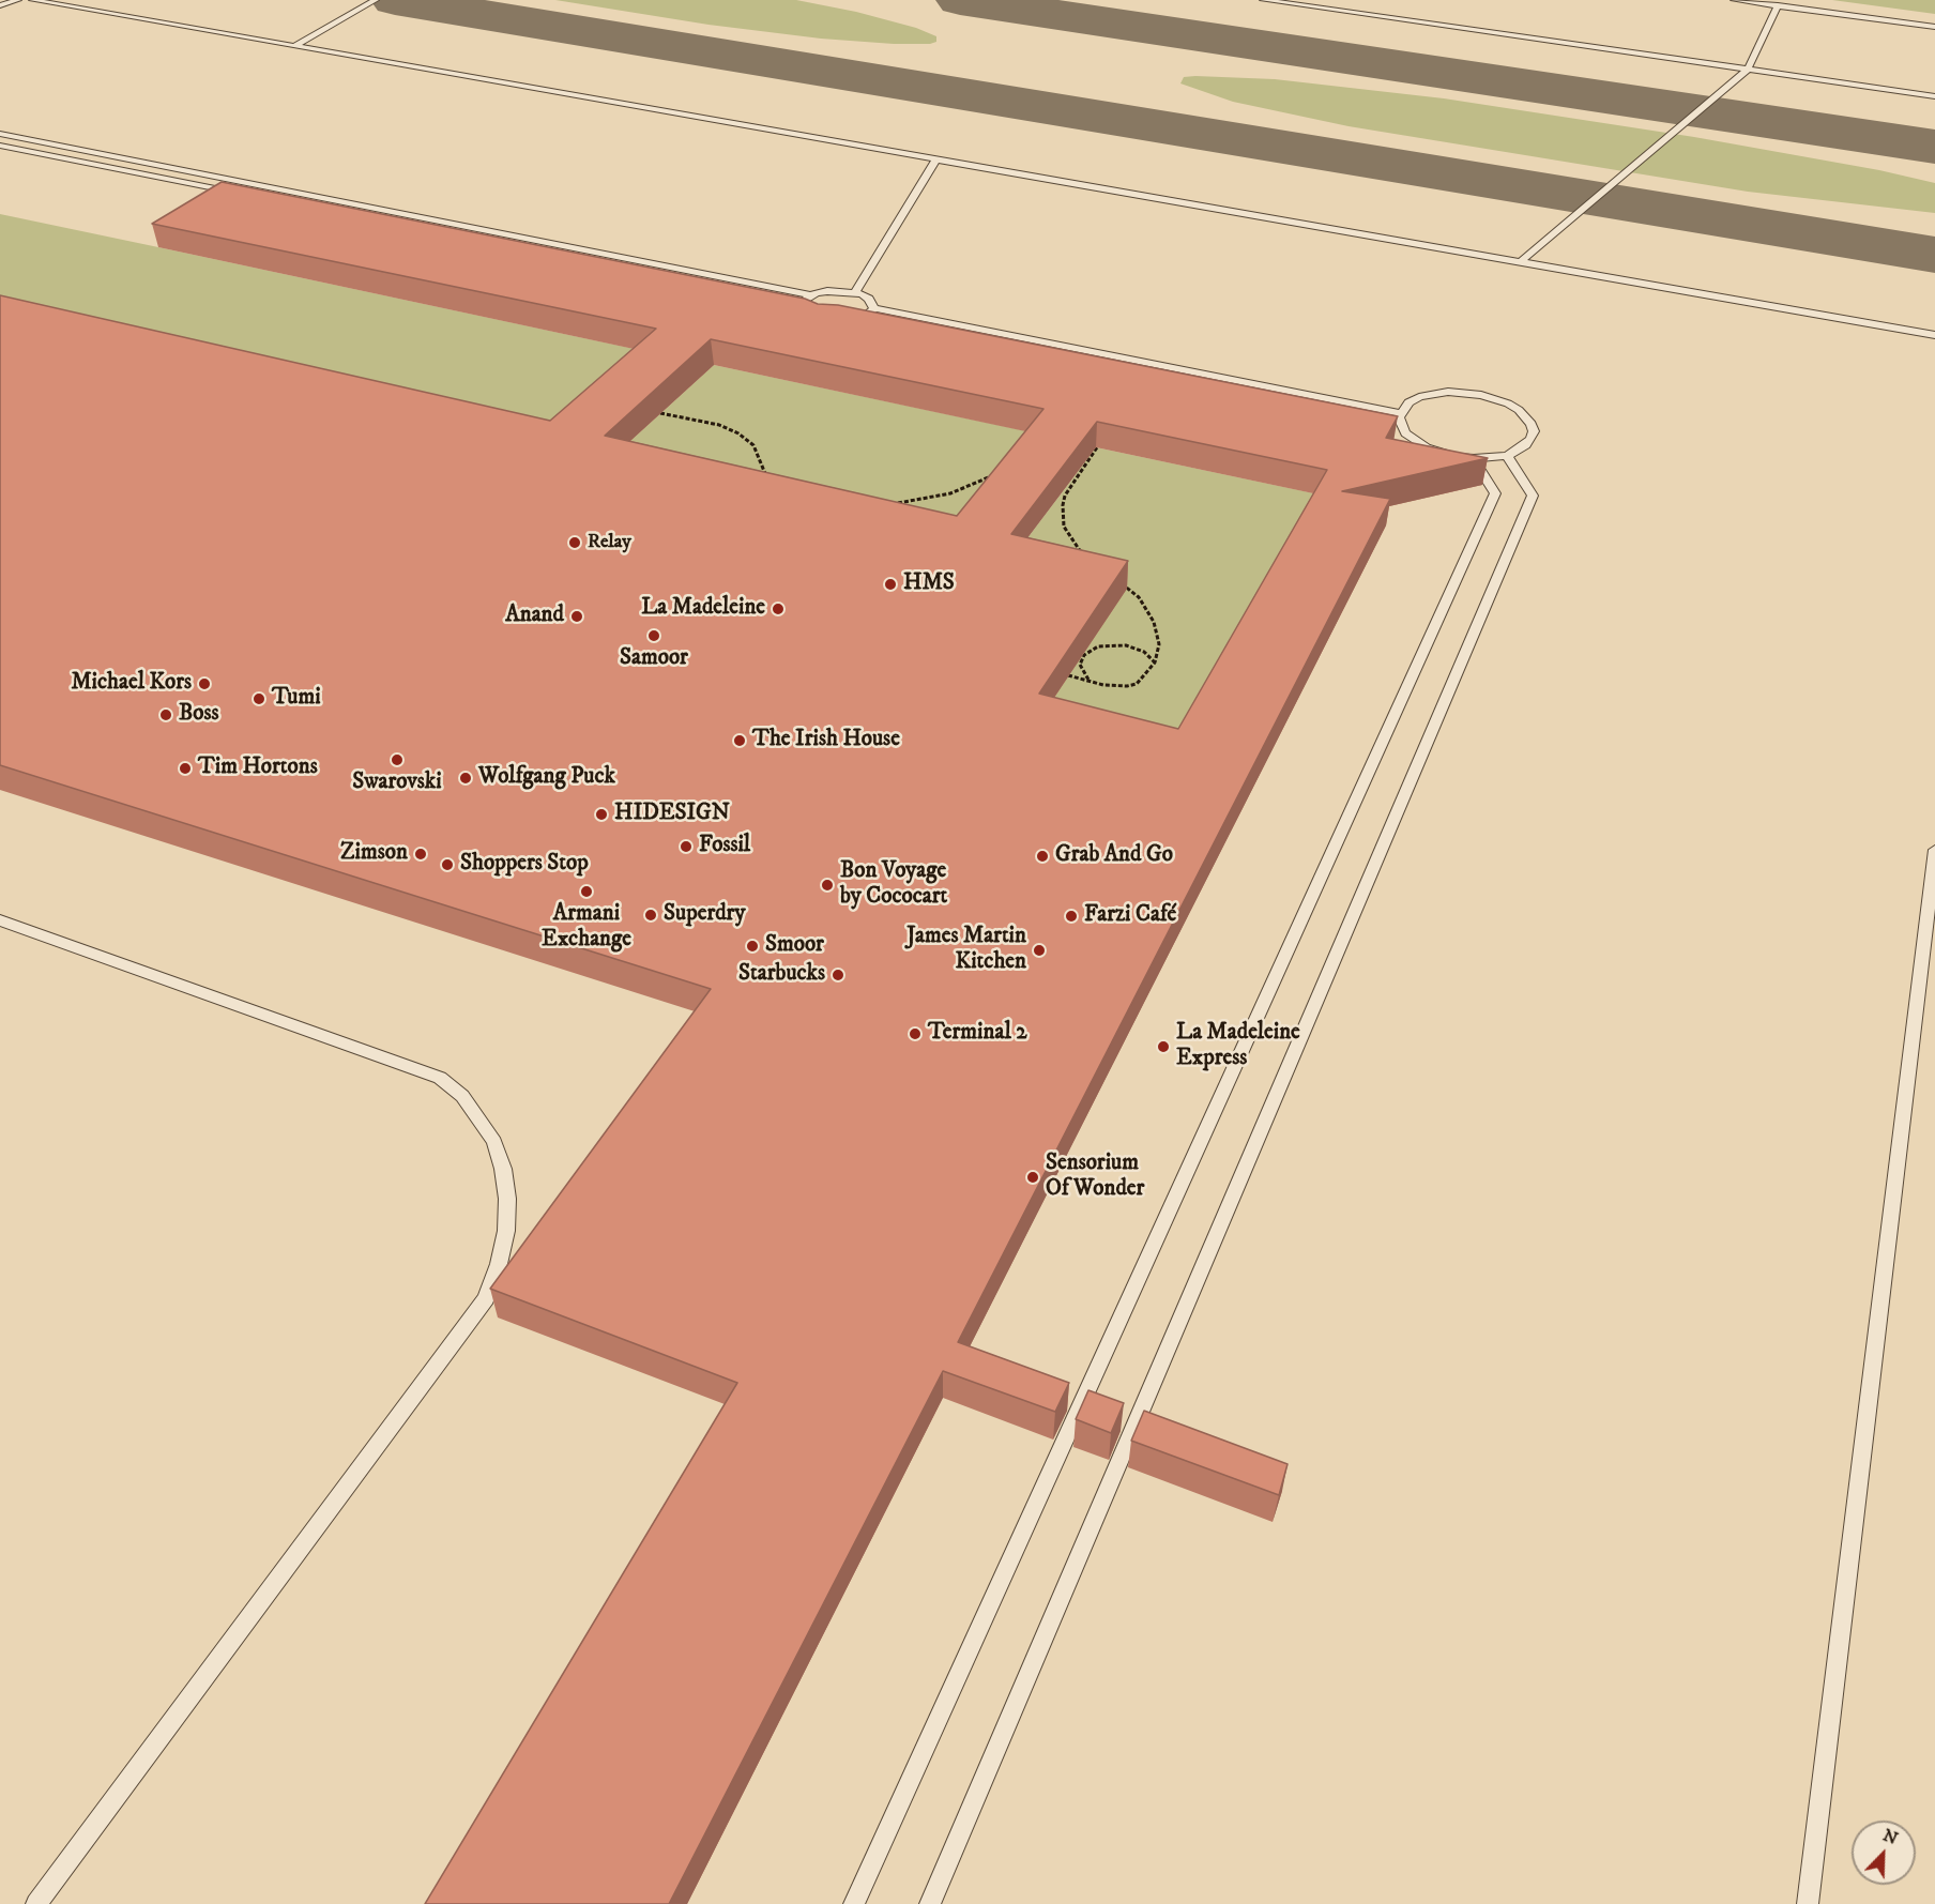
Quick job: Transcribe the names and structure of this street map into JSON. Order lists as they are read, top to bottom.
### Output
{
  "places": [
    "Relay",
    "HMS",
    "La Madeleine",
    "Anand",
    "Samoor",
    "Michael Kors",
    "Tumi",
    "Boss",
    "The Irish House",
    "Swarovski",
    "Tim Hortons",
    "Wolfgang Puck",
    "HIDESIGN",
    "Fossil",
    "Zimson",
    "Grab And Go",
    "Shoppers Stop",
    "Bon Voyage by Cococart",
    "Armani Exchange",
    "Superdry",
    "Farzi Café",
    "Smoor",
    "James Martin Kitchen",
    "Starbucks",
    "Terminal 2",
    "La Madeleine Express",
    "Sensorium Of Wonder"
  ],
  "north": "top right"
}
